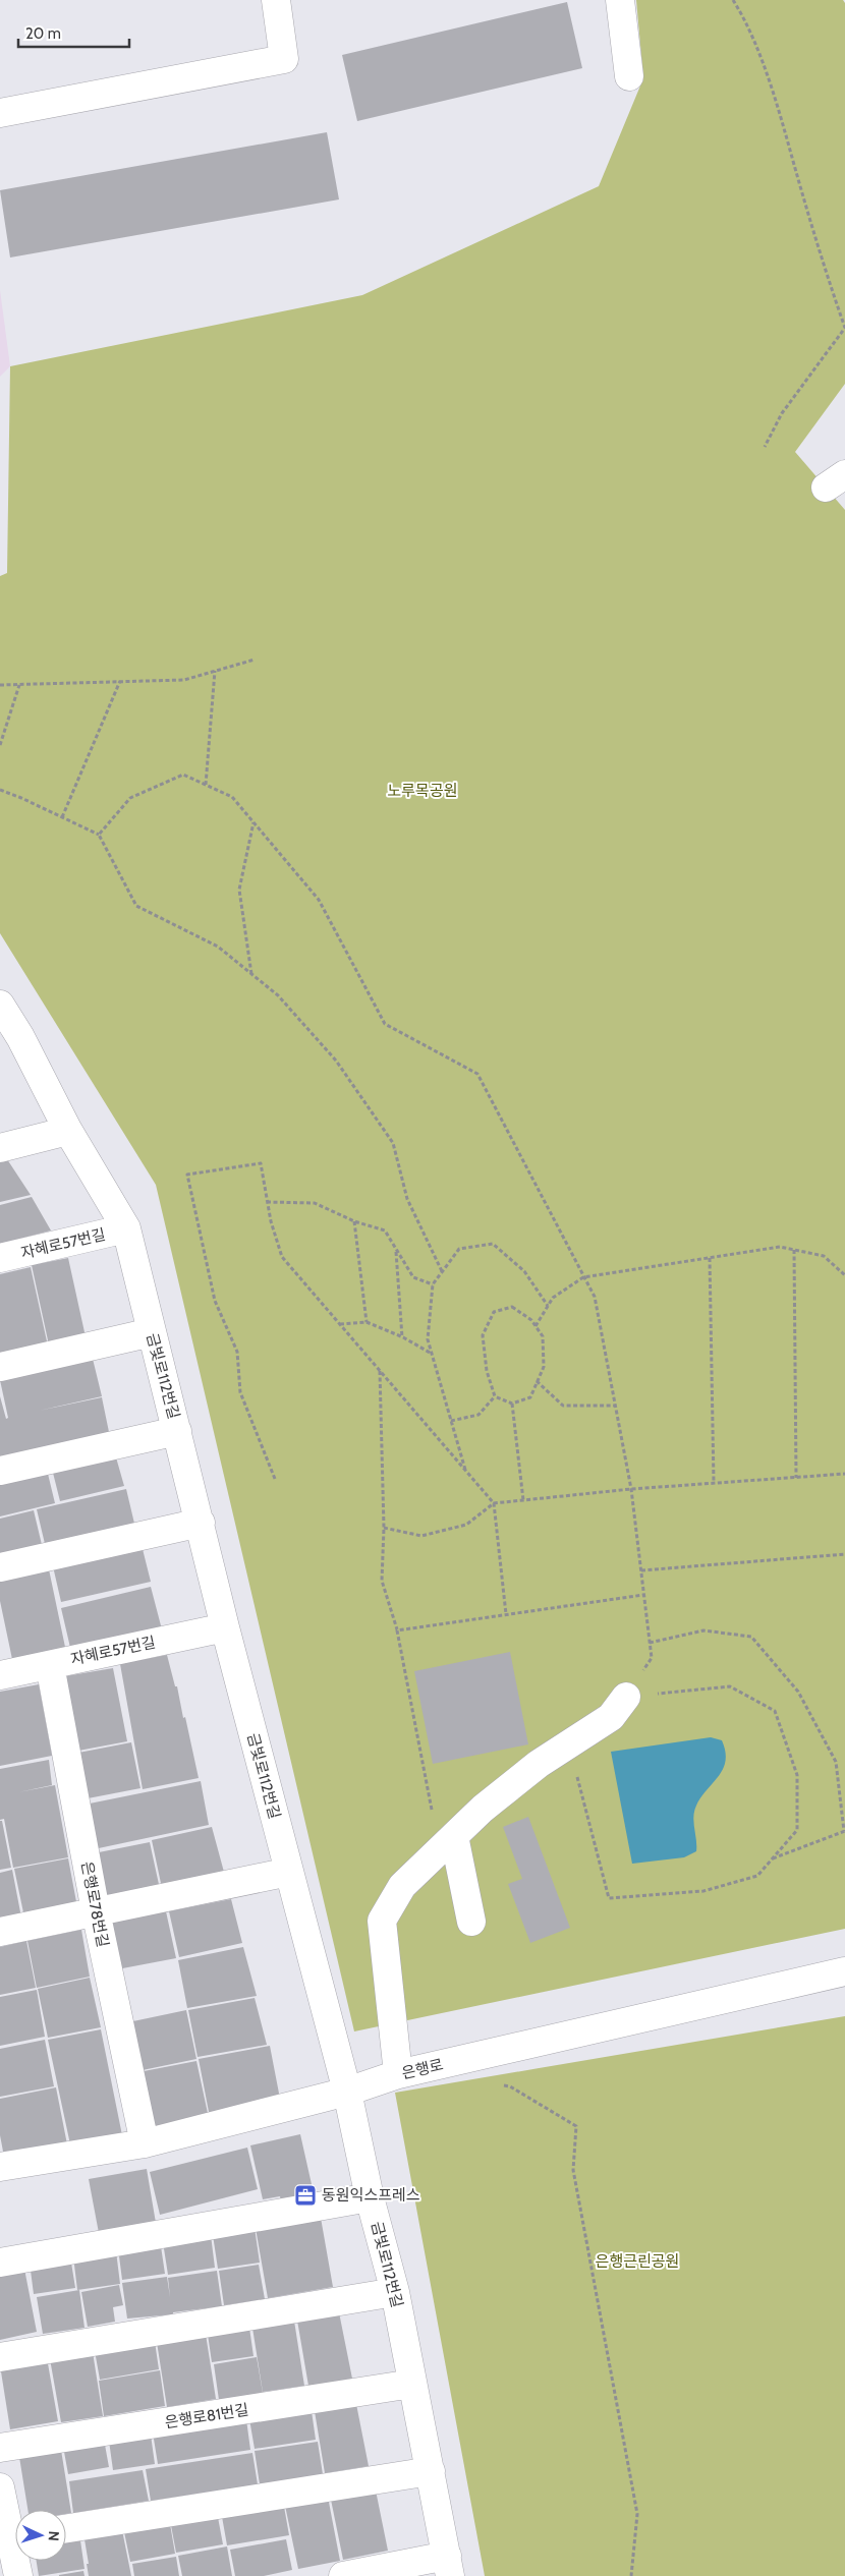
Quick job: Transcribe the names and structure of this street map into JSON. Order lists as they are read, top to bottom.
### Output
{
  "streets": {
    "street": [
      "자혜로57번길",
      "금빛로112번길",
      "은행로78번길",
      "은행로",
      "은행로81번길"
    ]
  },
  "crossings": [
    ["자혜로57번길", "금빛로112번길"],
    ["자혜로57번길", "은행로78번길"],
    ["금빛로112번길", "은행로"],
    ["금빛로112번길", "은행로81번길"],
    ["은행로78번길", "은행로"]
  ],
  "parks": ["노루목공원", "은행근린공원"],
  "places": {
    "office": ["동원익스프레스"]
  },
  "scale_bar": "20 m",
  "north": "right"
}
